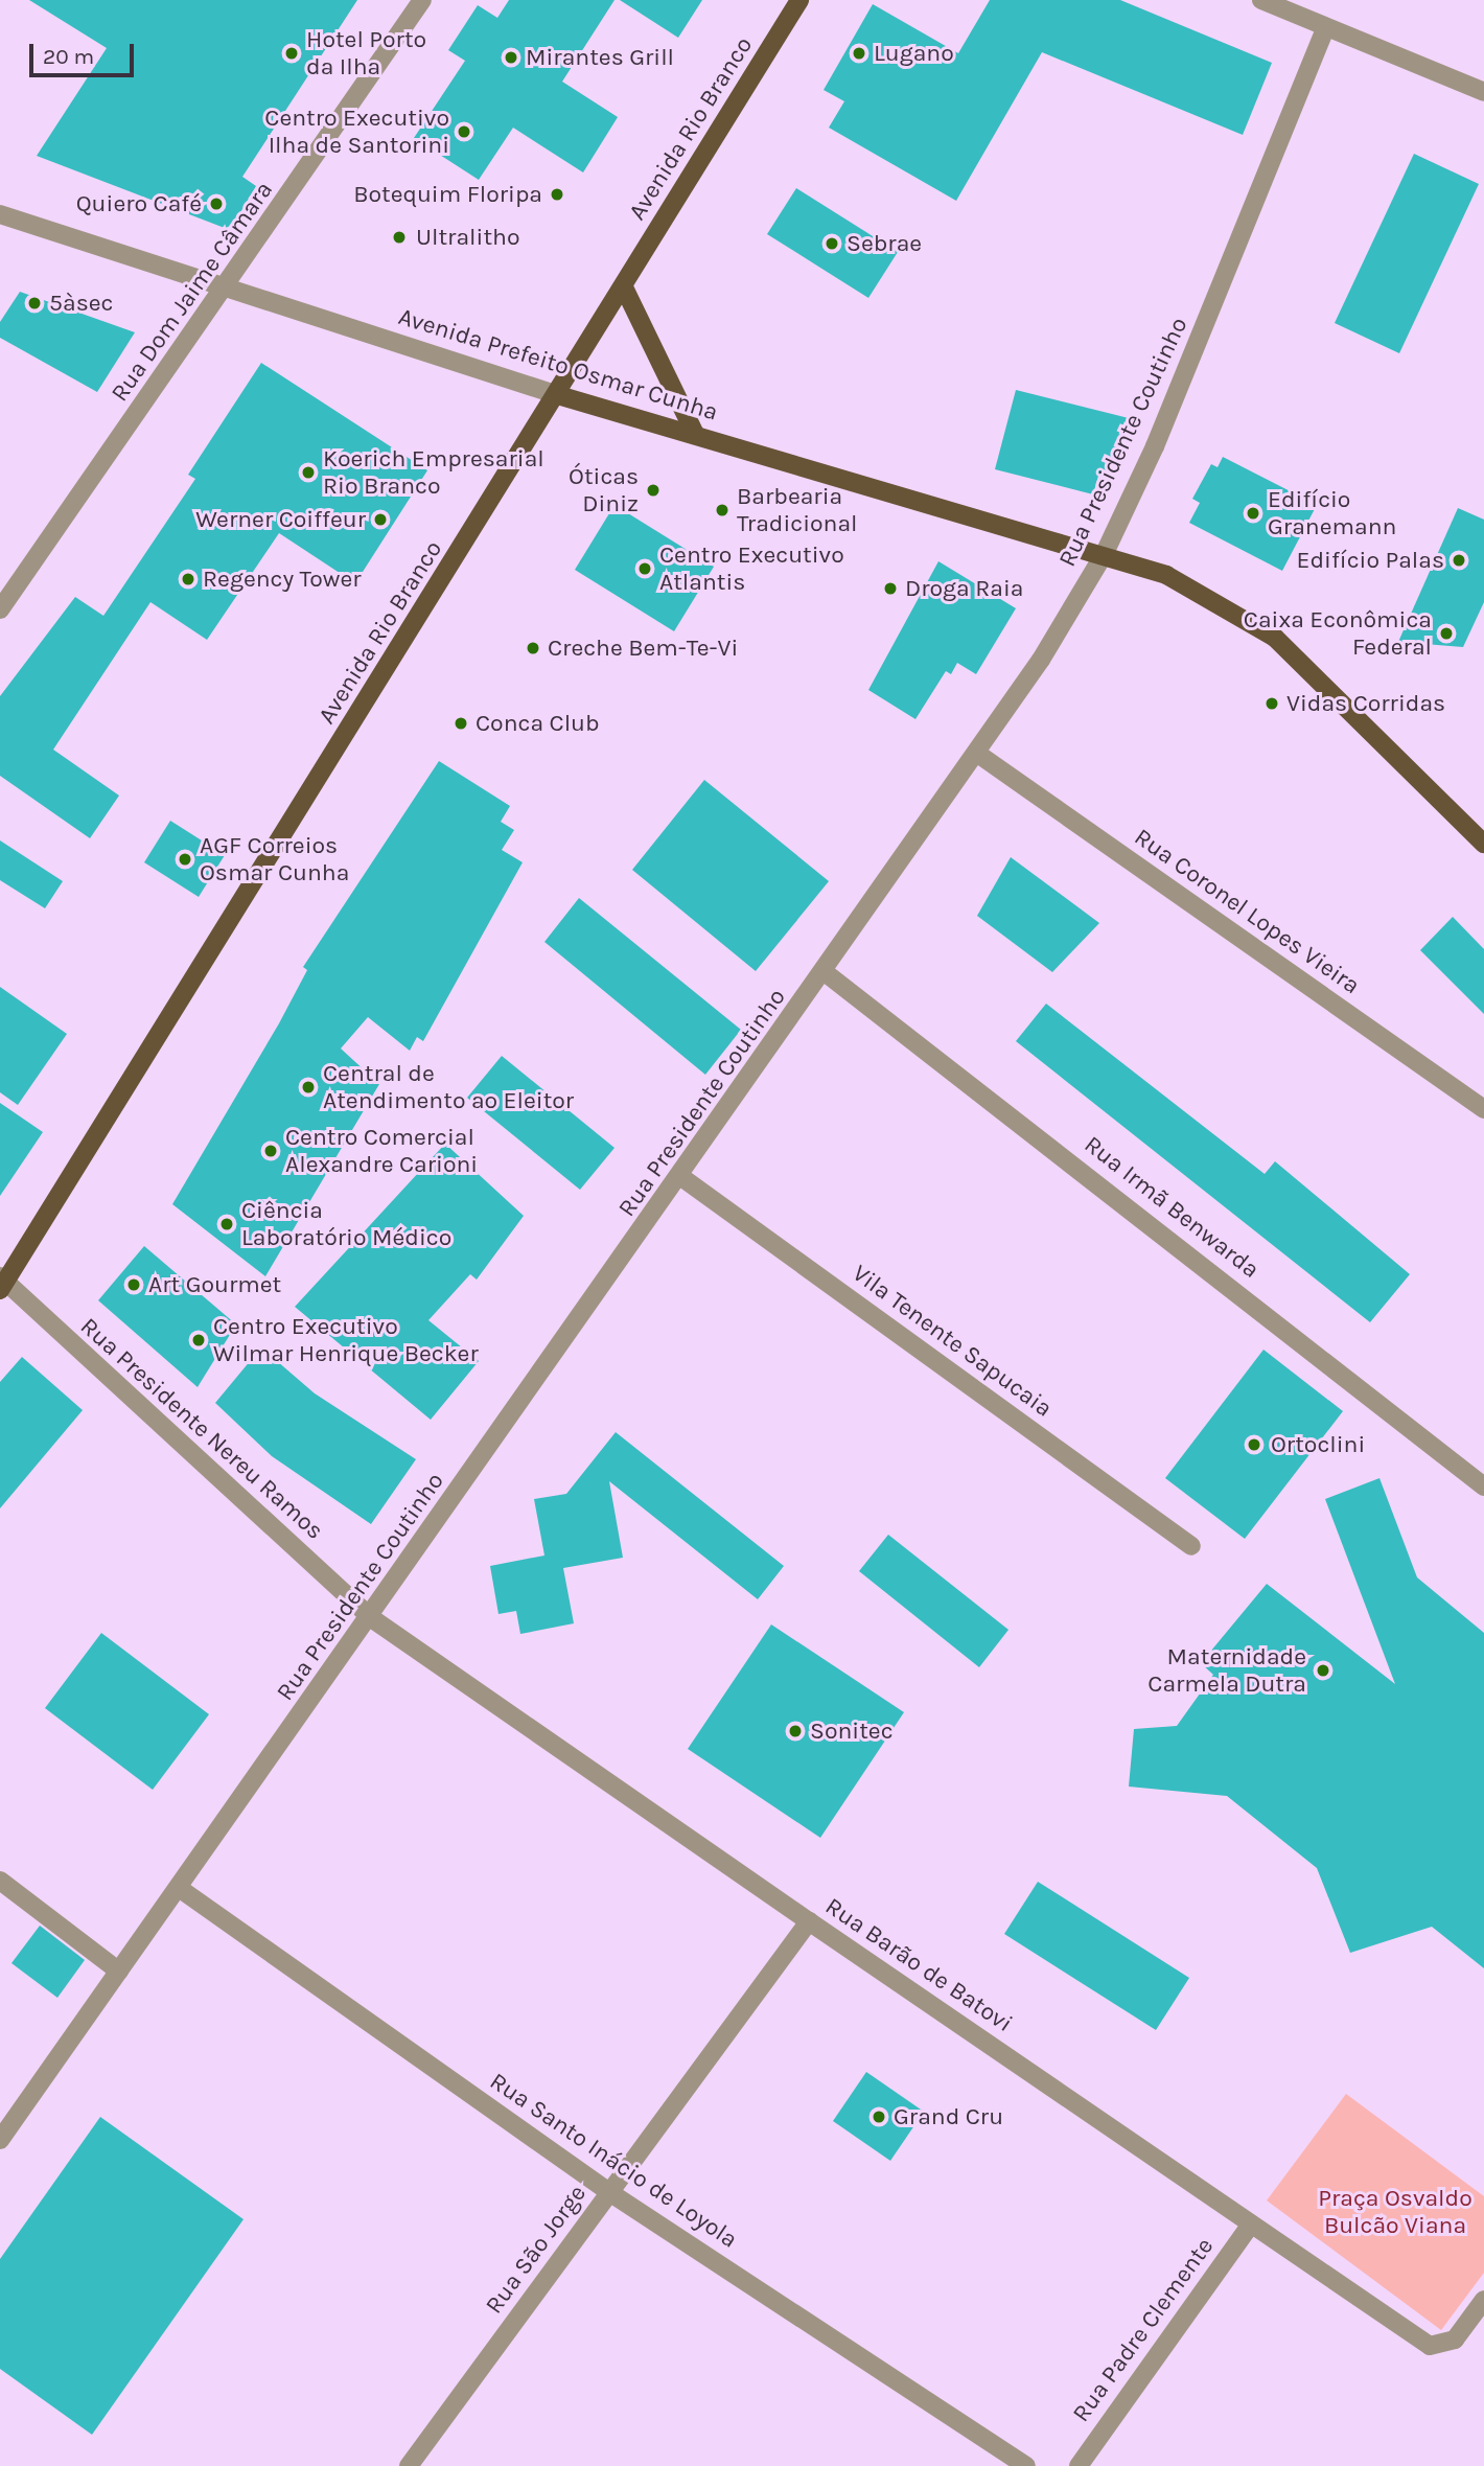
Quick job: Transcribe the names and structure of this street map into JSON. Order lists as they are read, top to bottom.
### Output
{
  "streets": {
    "main road": ["Avenida Rio Branco", "Avenida Prefeito Osmar Cunha"],
    "street": [
      "Rua Dom Jaime Câmara",
      "Rua Presidente Coutinho",
      "Rua Coronel Lopes Vieira",
      "Rua Irmã Benwarda",
      "Vila Tenente Sapucaia",
      "Rua Presidente Nereu Ramos",
      "Rua Barão de Batovi",
      "Rua Santo Inácio de Loyola",
      "Rua São Jorge",
      "Rua Padre Clemente"
    ]
  },
  "crossings": [
    ["Avenida Rio Branco", "Avenida Prefeito Osmar Cunha"],
    ["Avenida Rio Branco", "Rua Presidente Nereu Ramos"],
    ["Rua Dom Jaime Câmara", "Avenida Prefeito Osmar Cunha"],
    ["Avenida Prefeito Osmar Cunha", "Rua Presidente Coutinho"],
    ["Rua Presidente Coutinho", "Rua Coronel Lopes Vieira"],
    ["Rua Presidente Coutinho", "Rua Irmã Benwarda"],
    ["Rua Presidente Coutinho", "Vila Tenente Sapucaia"],
    ["Rua Presidente Coutinho", "Rua Presidente Nereu Ramos"],
    ["Rua Presidente Coutinho", "Rua Barão de Batovi"],
    ["Rua Presidente Coutinho", "Rua Santo Inácio de Loyola"],
    ["Rua Presidente Nereu Ramos", "Rua Barão de Batovi"],
    ["Rua Barão de Batovi", "Rua São Jorge"],
    ["Rua Barão de Batovi", "Rua Padre Clemente"],
    ["Rua Santo Inácio de Loyola", "Rua São Jorge"]
  ],
  "parks": ["Praça Osvaldo Bulcão Viana"],
  "places": [
    "Hotel Porto da Ilha",
    "Lugano",
    "Mirantes Grill",
    "Centro Executivo Ilha de Santorini",
    "Botequim Floripa",
    "Quiero Café",
    "Ultralitho",
    "Sebrae",
    "5àsec",
    "Koerich Empresarial Rio Branco",
    "Óticas Diniz",
    "Barbearia Tradicional",
    "Edifício Granemann",
    "Werner Coiffeur",
    "Edifício Palas",
    "Centro Executivo Atlantis",
    "Regency Tower",
    "Droga Raia",
    "Caixa Econômica Federal",
    "Creche Bem-Te-Vi",
    "Vidas Corridas",
    "Conca Club",
    "AGF Correios Osmar Cunha",
    "Central de Atendimento ao Eleitor",
    "Centro Comercial Alexandre Carioni",
    "Ciência Laboratório Médico",
    "Art Gourmet",
    "Centro Executivo Wilmar Henrique Becker",
    "Ortoclini",
    "Maternidade Carmela Dutra",
    "Sonitec",
    "Grand Cru"
  ],
  "scale_bar": "20 m"
}
